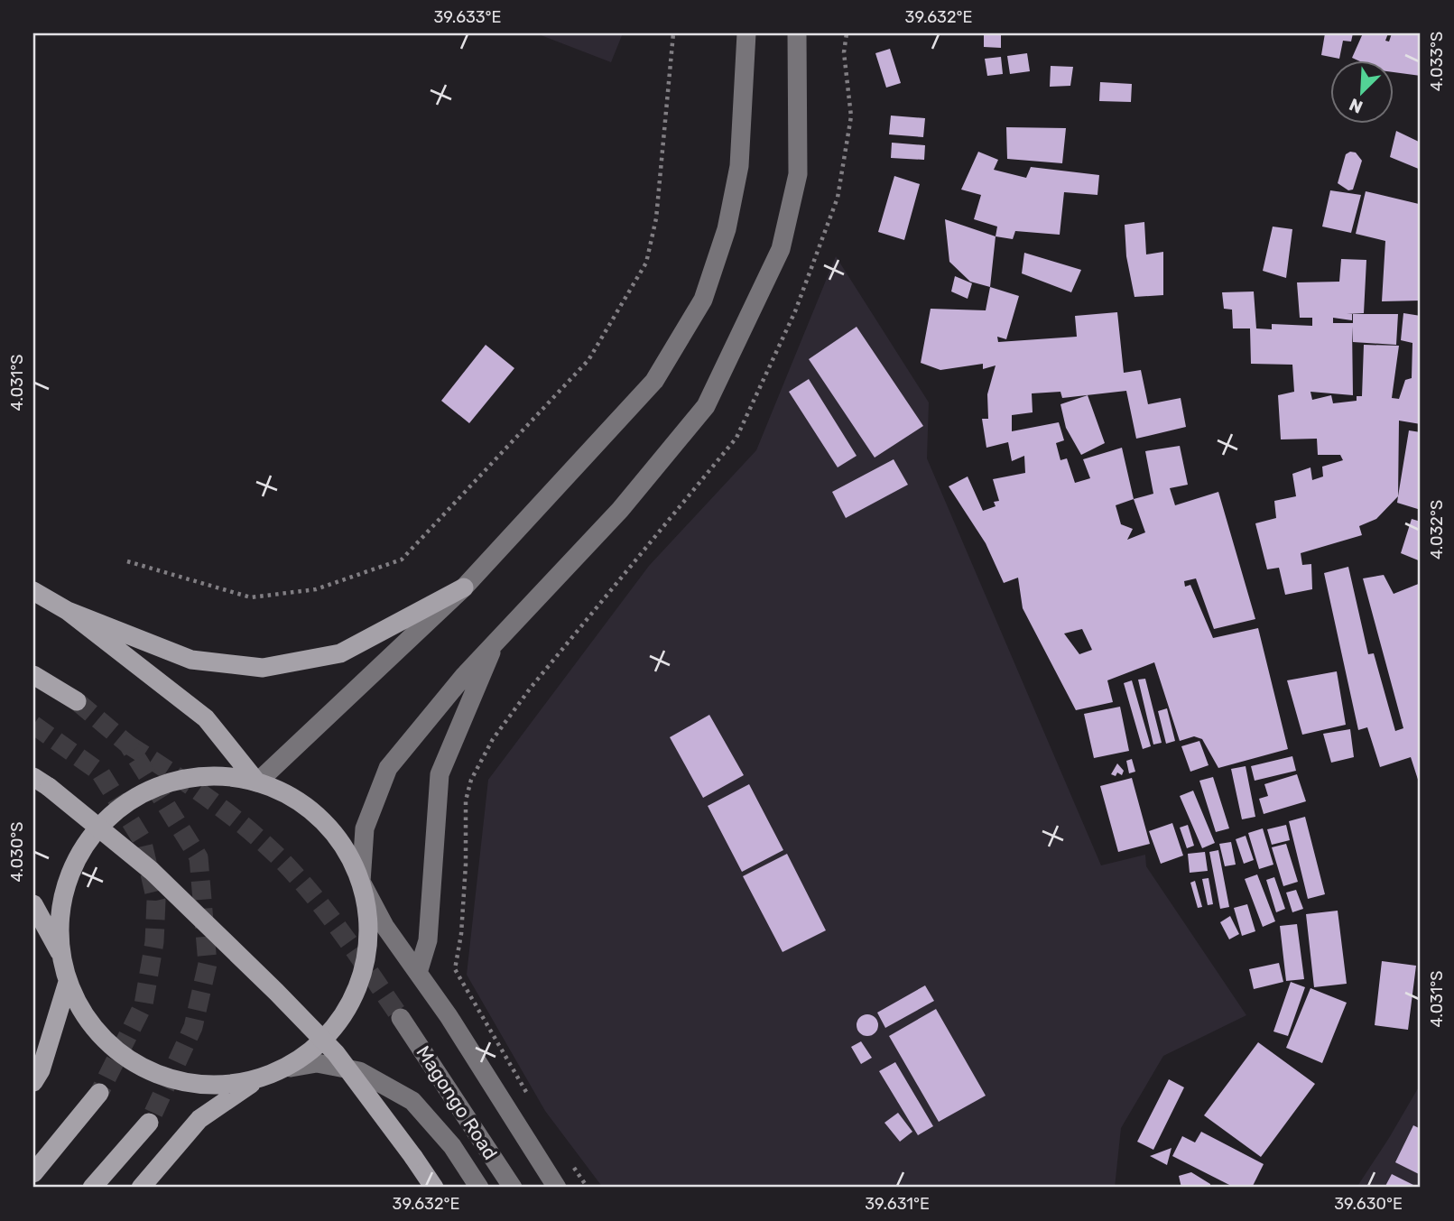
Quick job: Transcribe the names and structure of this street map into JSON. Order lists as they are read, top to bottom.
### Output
{
  "streets": {
    "main road": ["Magongo Road"]
  },
  "north": "bottom left",
  "coordinates": [
    "39.633°E",
    "39.632°E",
    "4.033°S",
    "4.031°S",
    "4.032°S",
    "4.030°S",
    "39.631°E",
    "39.630°E"
  ]
}
